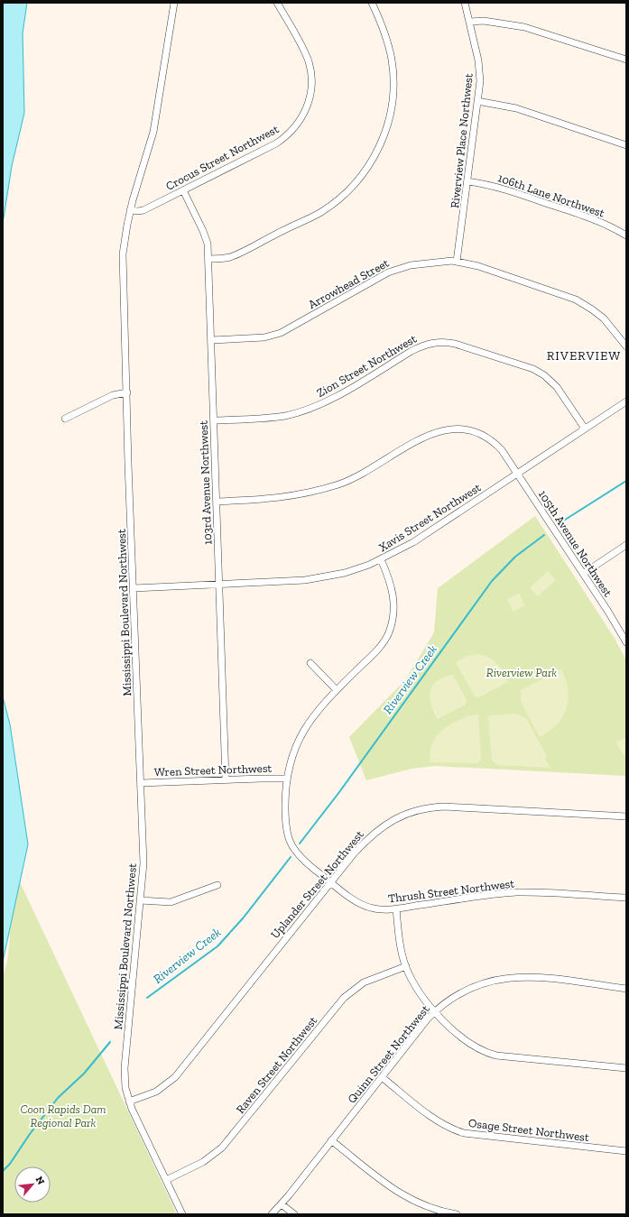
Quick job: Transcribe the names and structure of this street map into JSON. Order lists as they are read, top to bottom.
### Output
{
  "streets": {
    "street": [
      "Riverview Place Northwest",
      "Crocus Street Northwest",
      "106th Lane Northwest",
      "Arrowhead Street",
      "Zion Street Northwest",
      "103rd Avenue Northwest",
      "Xavis Street Northwest",
      "105th Avenue Northwest",
      "Mississippi Boulevard Northwest",
      "Wren Street Northwest",
      "Uplander Street Northwest",
      "Thrush Street Northwest",
      "Quinn Street Northwest",
      "Raven Street Northwest",
      "Osage Street Northwest"
    ]
  },
  "crossings": [
    ["Riverview Place Northwest", "106th Lane Northwest"],
    ["Riverview Place Northwest", "Arrowhead Street"],
    ["Crocus Street Northwest", "103rd Avenue Northwest"],
    ["Crocus Street Northwest", "Mississippi Boulevard Northwest"],
    ["Arrowhead Street", "103rd Avenue Northwest"],
    ["Zion Street Northwest", "103rd Avenue Northwest"],
    ["Zion Street Northwest", "Xavis Street Northwest"],
    ["103rd Avenue Northwest", "Xavis Street Northwest"],
    ["103rd Avenue Northwest", "105th Avenue Northwest"],
    ["103rd Avenue Northwest", "Wren Street Northwest"],
    ["Xavis Street Northwest", "105th Avenue Northwest"],
    ["Xavis Street Northwest", "Mississippi Boulevard Northwest"],
    ["Xavis Street Northwest", "Thrush Street Northwest"],
    ["Mississippi Boulevard Northwest", "Wren Street Northwest"],
    ["Mississippi Boulevard Northwest", "Uplander Street Northwest"],
    ["Mississippi Boulevard Northwest", "Raven Street Northwest"],
    ["Wren Street Northwest", "Thrush Street Northwest"],
    ["Uplander Street Northwest", "Thrush Street Northwest"],
    ["Quinn Street Northwest", "Osage Street Northwest"]
  ],
  "districts": ["RIVERVIEW"],
  "water": ["Riverview Creek"],
  "parks": ["Riverview Park", "Coon Rapids Dam Regional Park"],
  "north": "top right"
}
